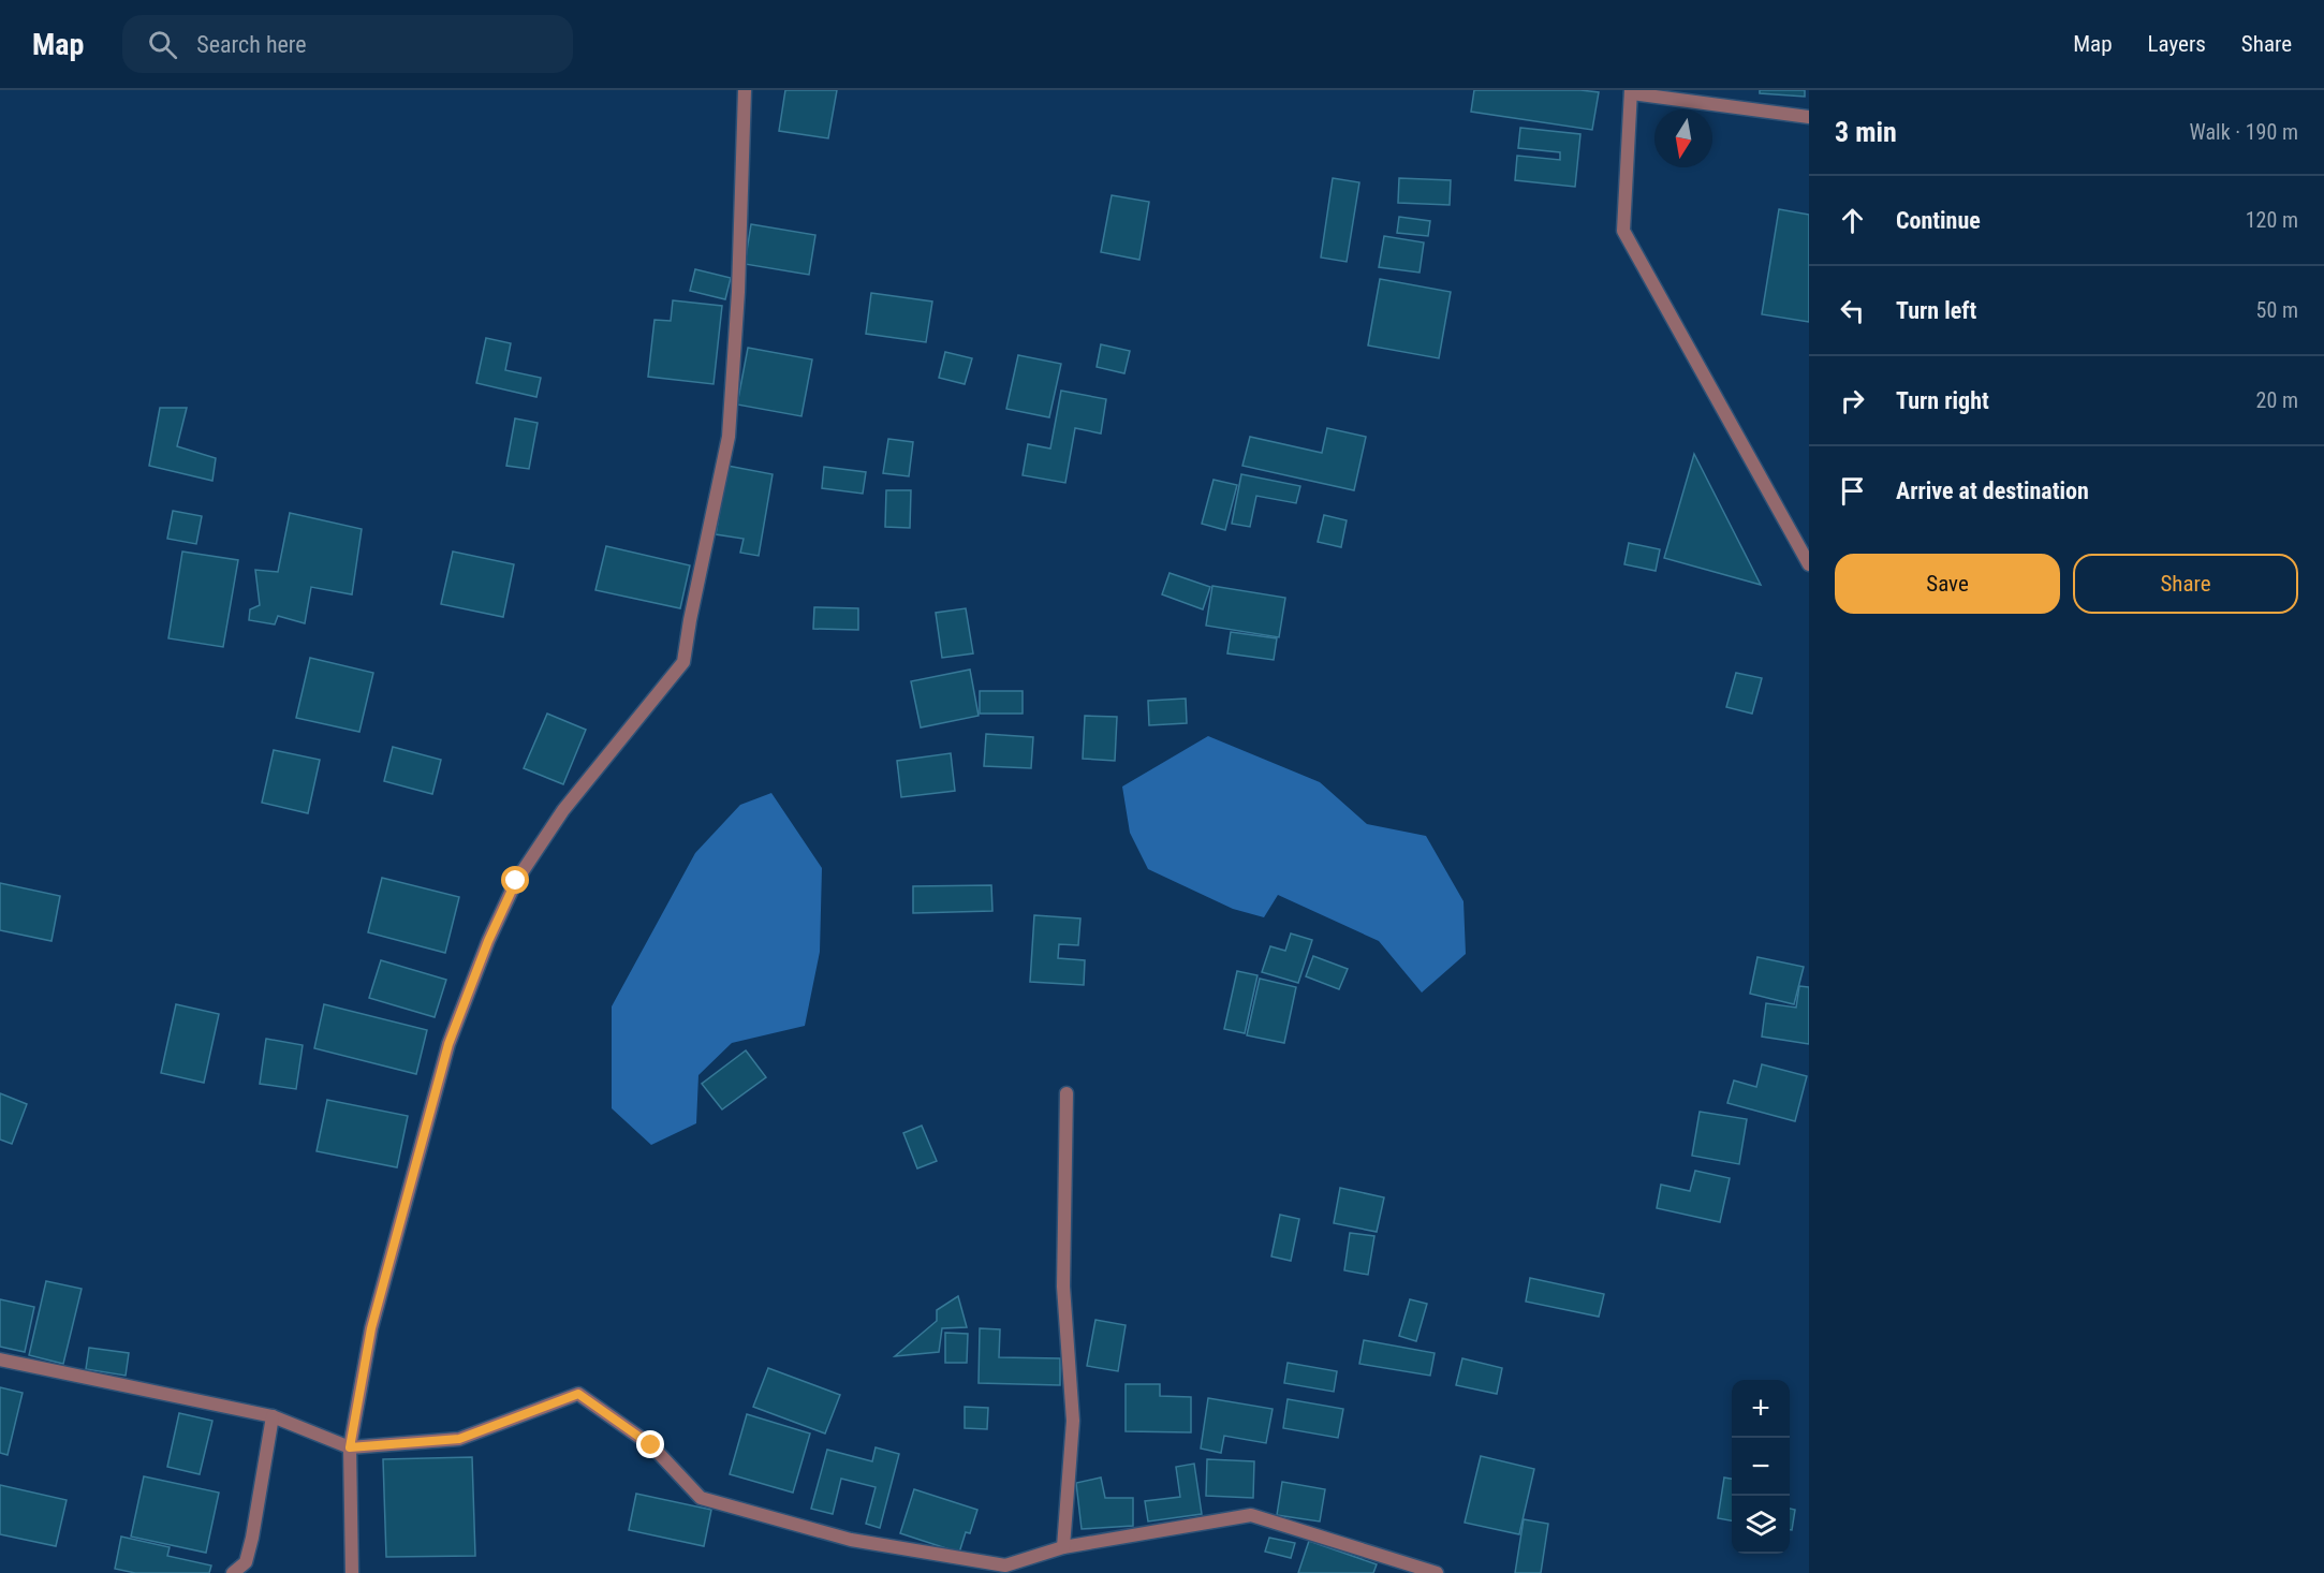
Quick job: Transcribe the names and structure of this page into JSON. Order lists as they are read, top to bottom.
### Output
{
  "north": "bottom",
  "page": {
    "header": "Map",
    "search": "Search here",
    "nav": ["Map", "Layers", "Share"],
    "heading": ["3 min", "Walk · 190 m"],
    "list": [
      ["Continue", "120 m"],
      ["Turn left", "50 m"],
      ["Turn right", "20 m"],
      "Arrive at destination"
    ],
    "buttons": ["Save", "Share"],
    "map_buttons": ["+", "−"]
  }
}
